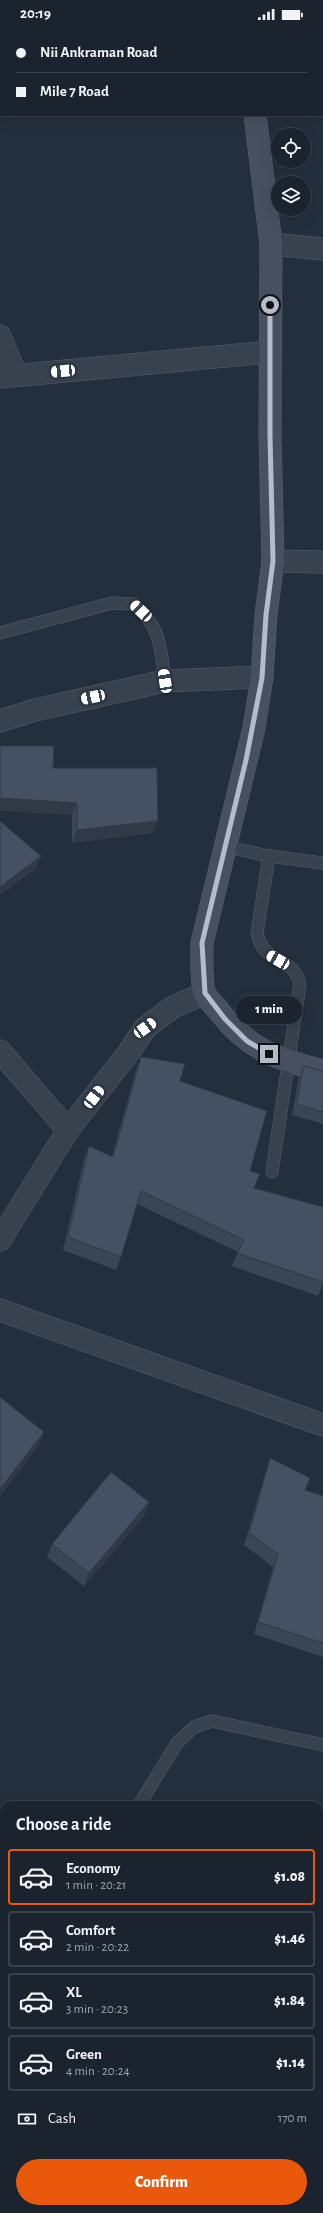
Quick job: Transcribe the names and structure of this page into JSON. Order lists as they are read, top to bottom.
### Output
{
  "page": {
    "status": "20:19",
    "banner": ["Nii Ankraman Road", "Mile 7 Road"],
    "bubble": "1 min",
    "heading": "Choose a ride",
    "list": [
      {
        "name": "Economy",
        "note": "1 min · 20:21",
        "value": "$1.08"
      },
      {
        "name": "Comfort",
        "note": "2 min · 20:22",
        "value": "$1.46"
      },
      {
        "name": "XL",
        "note": "3 min · 20:23",
        "value": "$1.84"
      },
      {
        "name": "Green",
        "note": "4 min · 20:24",
        "value": "$1.14"
      }
    ],
    "pay": ["Cash", "170 m"],
    "buttons": "Confirm"
  }
}
